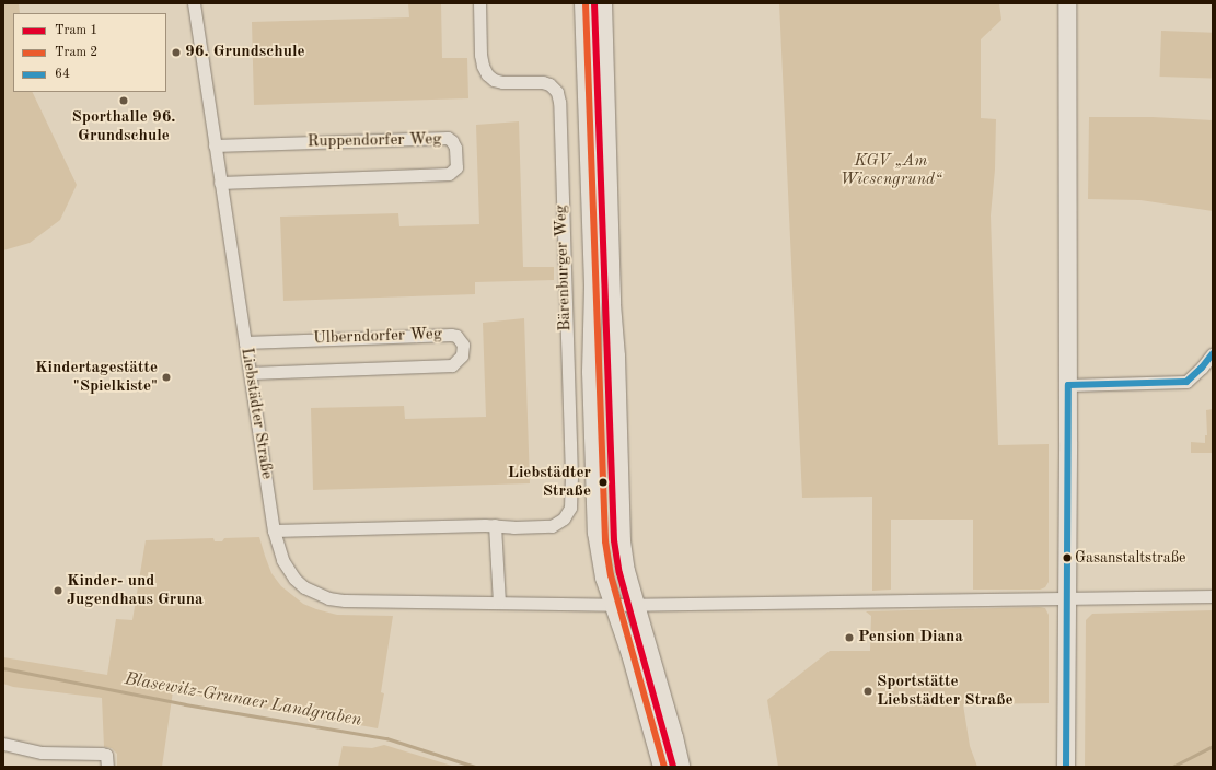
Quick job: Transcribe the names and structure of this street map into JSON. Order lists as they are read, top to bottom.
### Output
{
  "streets": {
    "street": [
      "Ruppendorfer Weg",
      "Bärenburger Weg",
      "Ulberndorfer Weg",
      "Liebstädter Straße"
    ]
  },
  "crossings": [
    ["Ruppendorfer Weg", "Liebstädter Straße"],
    ["Bärenburger Weg", "Liebstädter Straße"],
    ["Ulberndorfer Weg", "Liebstädter Straße"]
  ],
  "water": ["Blasewitz‐Grunaer Landgraben"],
  "parks": ["KGV „Am Wiesengrund“"],
  "places": [
    "96. Grundschule",
    "Sporthalle 96. Grundschule",
    "Kindertagestätte \"Spielkiste\"",
    "Liebstädter Straße",
    "Gasanstaltstraße",
    "Kinder- und Jugendhaus Gruna",
    "Pension Diana",
    "Sportstätte Liebstädter Straße"
  ],
  "lines": ["tram line 1", "tram line 2", "transit line 64"],
  "legend": ["Tram 1", "Tram 2", "64"]
}
